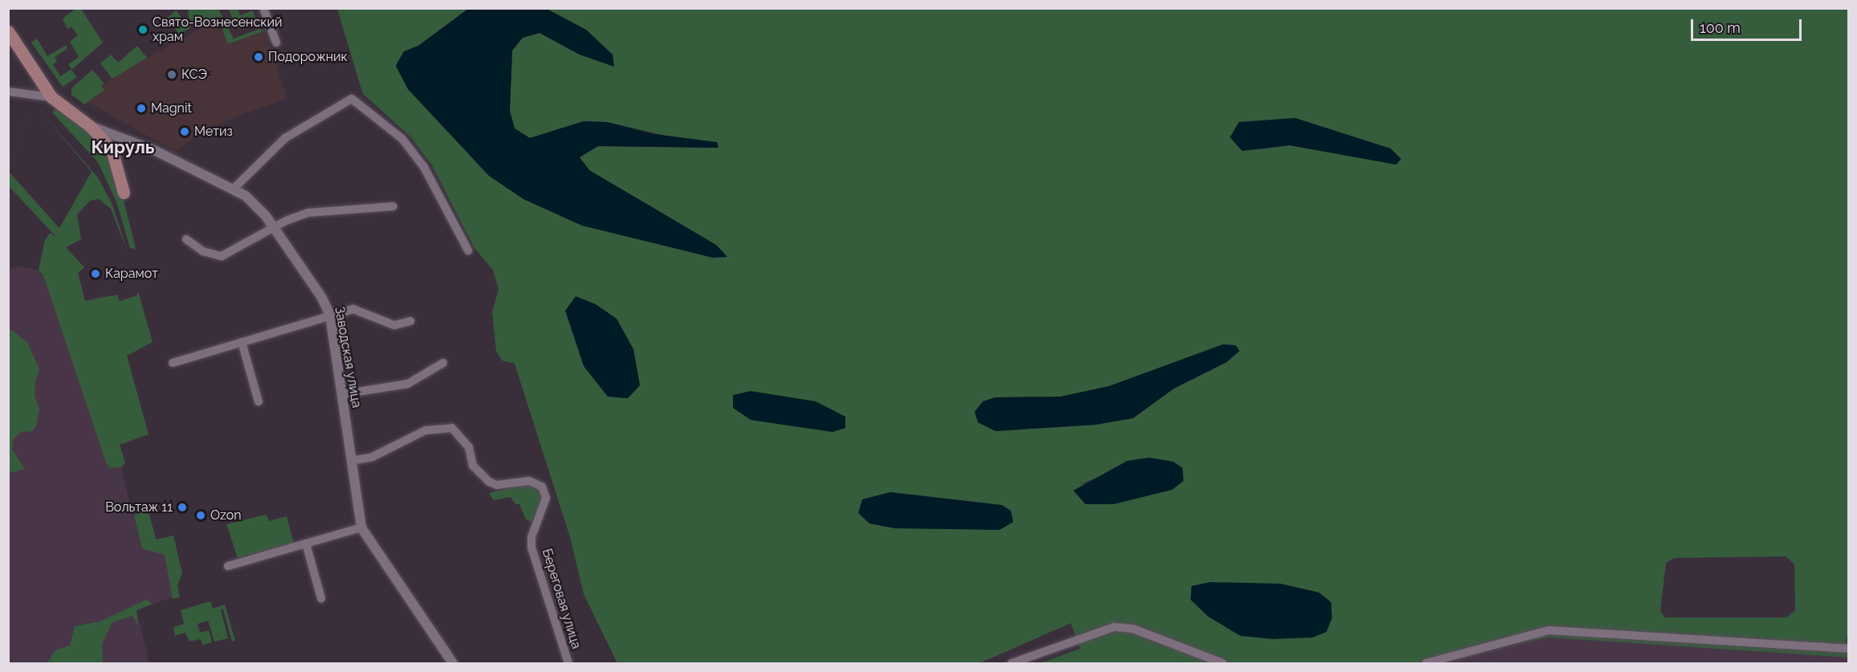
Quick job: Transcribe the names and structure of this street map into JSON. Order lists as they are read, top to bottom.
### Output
{
  "streets": {
    "street": ["Заводская улица", "Береговая улица"]
  },
  "crossings": [
    ["Заводская улица", "Береговая улица"]
  ],
  "districts": ["Кируль"],
  "places": [
    "Свято-Вознесенский храм",
    "Подорожник",
    "КСЭ",
    "Magnit",
    "Метиз",
    "Карамот",
    "Вольтаж 11",
    "Ozon"
  ],
  "scale_bar": "100 m"
}
